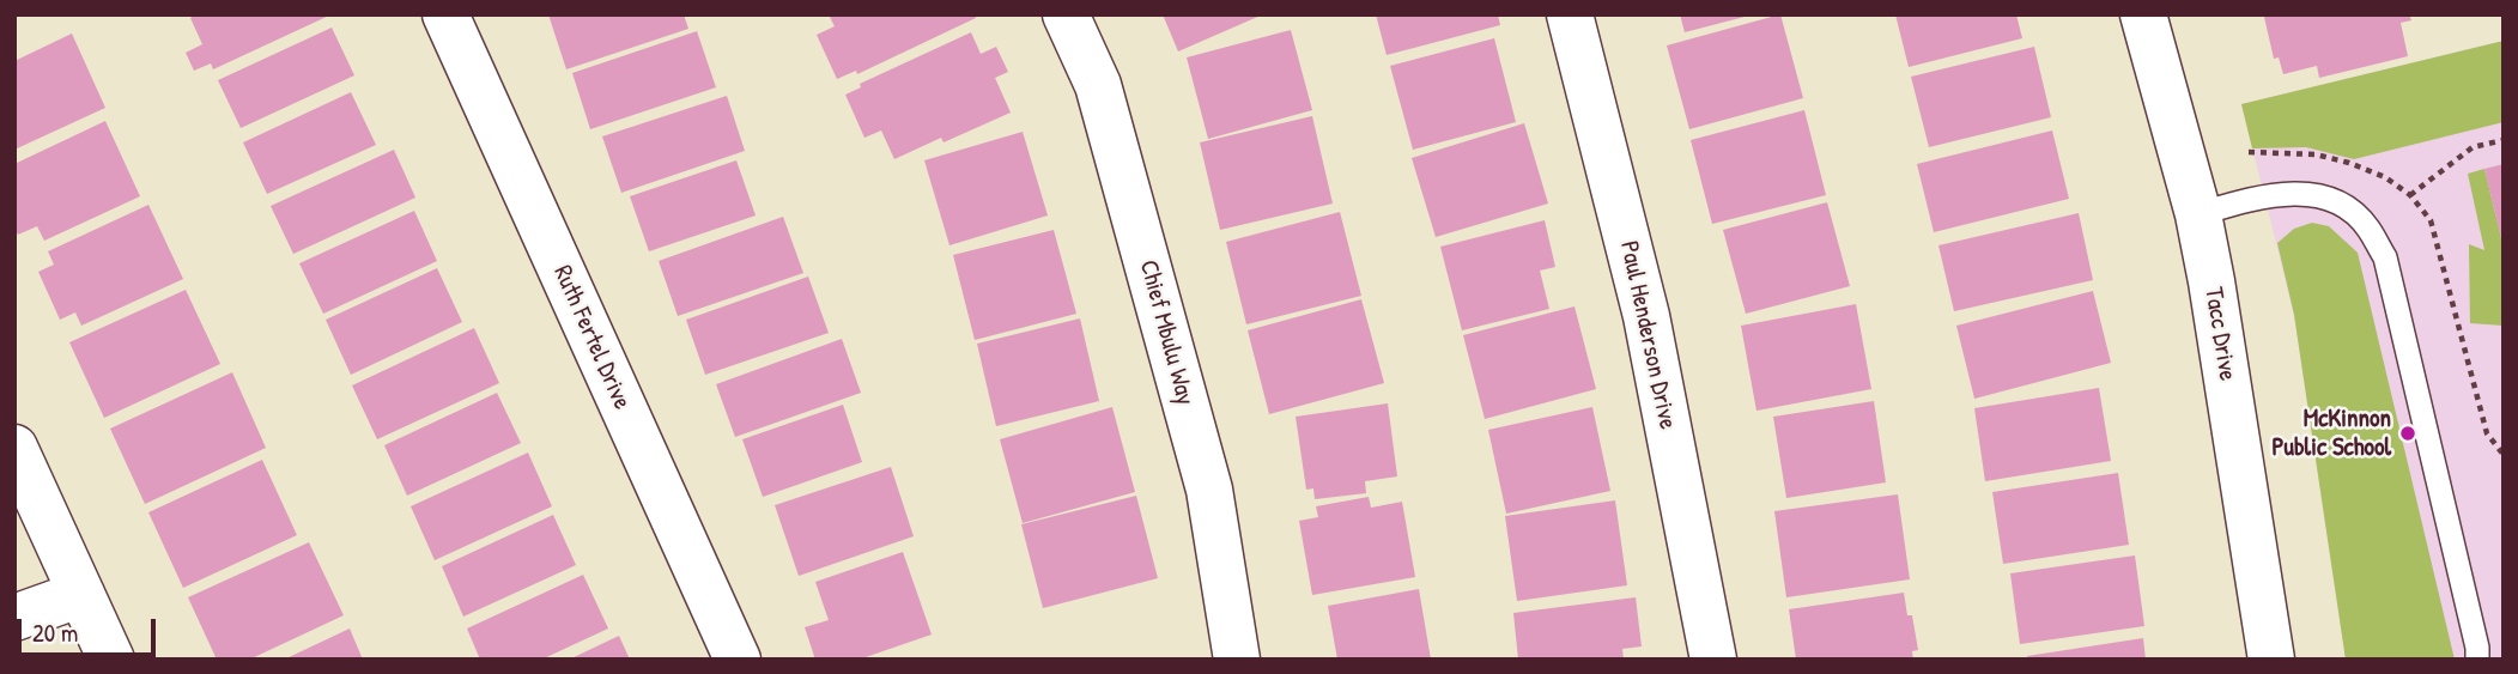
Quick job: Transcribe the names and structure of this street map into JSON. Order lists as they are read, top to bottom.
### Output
{
  "streets": {
    "street": [
      "Chief Mbulu Way",
      "Tacc Drive",
      "Paul Henderson Drive",
      "Ruth Fertel Drive"
    ]
  },
  "places": ["McKinnon Public School"],
  "scale_bar": "20 m"
}
